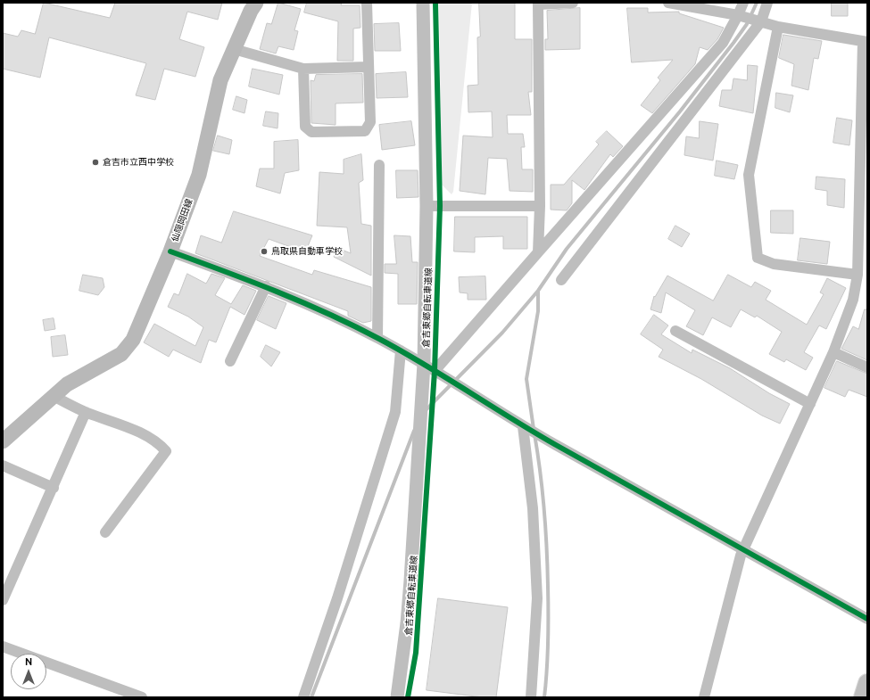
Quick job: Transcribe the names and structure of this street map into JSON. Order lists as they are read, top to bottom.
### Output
{
  "streets": {
    "main road": ["仙隠岡田線"],
    "cycle path": ["倉吉東郷自転車道線"]
  },
  "places": ["倉吉市立西中学校", "鳥取県自動車学校"],
  "north": "top"
}
